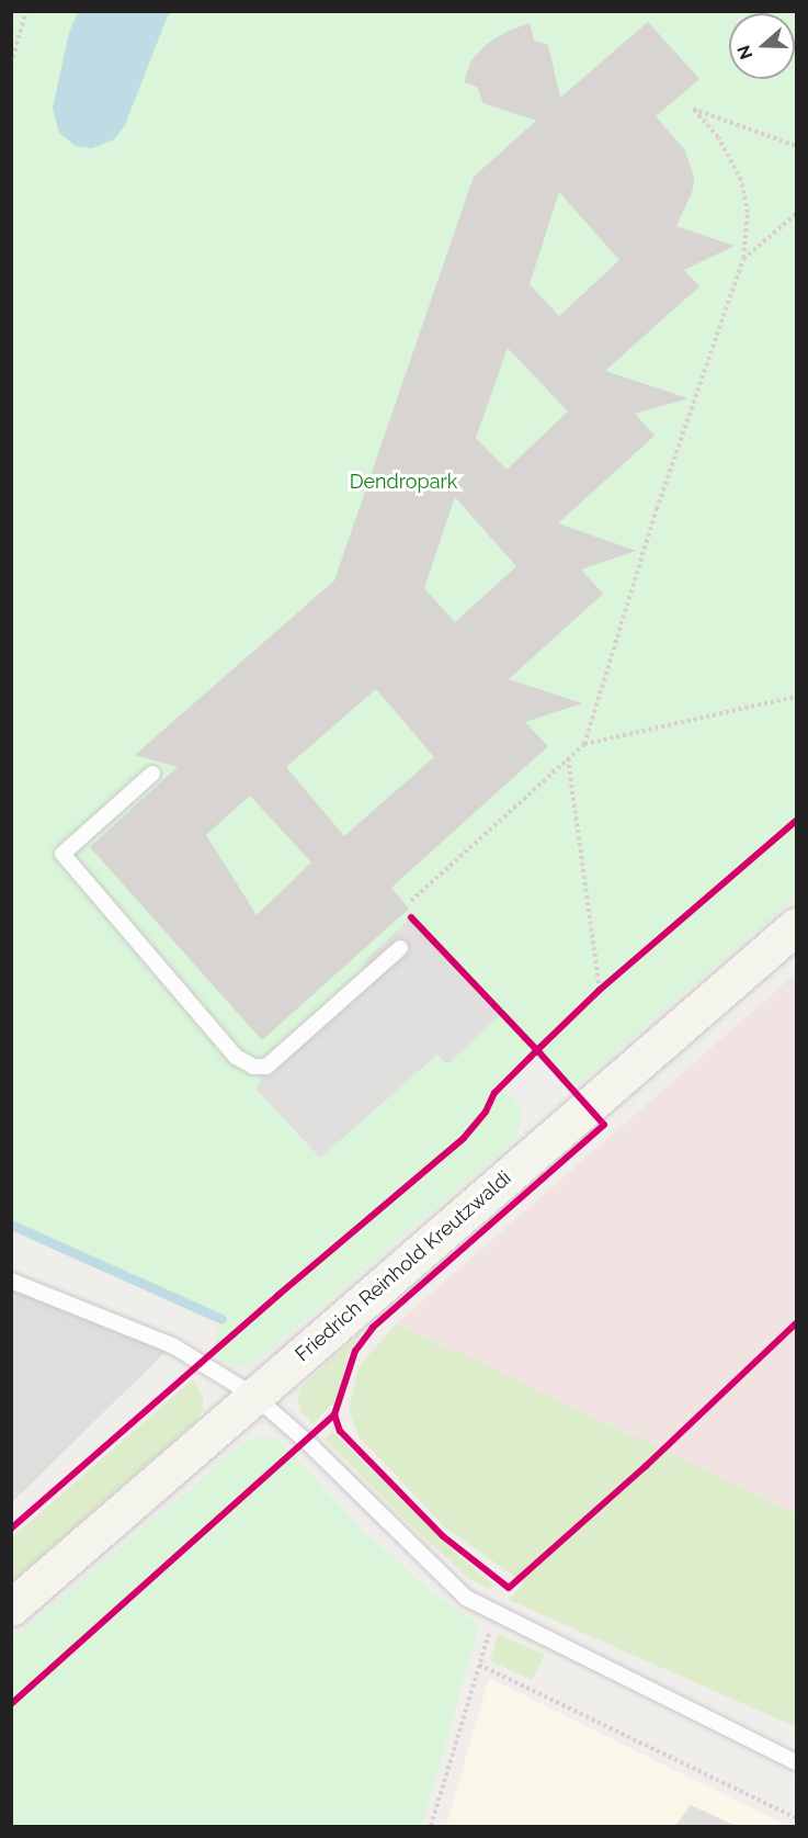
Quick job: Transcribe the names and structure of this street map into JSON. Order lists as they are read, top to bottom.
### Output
{
  "streets": {
    "main road": ["Friedrich Reinhold Kreutzwaldi"]
  },
  "parks": ["Dendropark"],
  "north": "left"
}
